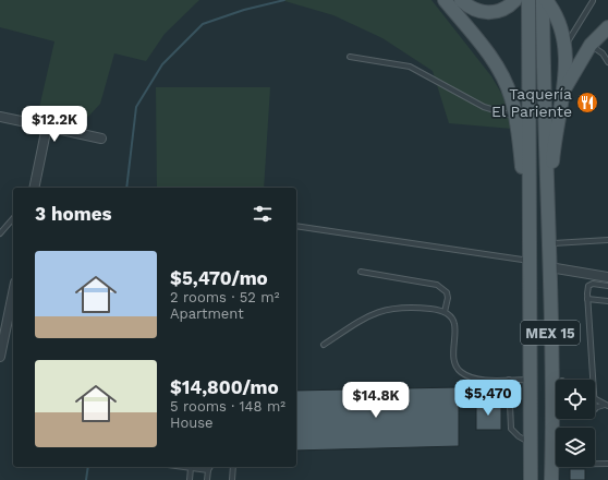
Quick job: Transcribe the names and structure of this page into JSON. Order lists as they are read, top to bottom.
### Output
{
  "streets": {
    "main road": ["MEX 15"]
  },
  "places": {
    "restaurant": ["Taquería El Pariente"]
  },
  "page": {
    "price": ["$12.2K", "$5,470", "$14.8K"],
    "heading": "3 homes",
    "list": [
      {
        "name": "$5,470/mo",
        "note": "2 rooms · 52 m² · Apartment"
      },
      {
        "name": "$14,800/mo",
        "note": "5 rooms · 148 m² · House"
      }
    ]
  }
}
